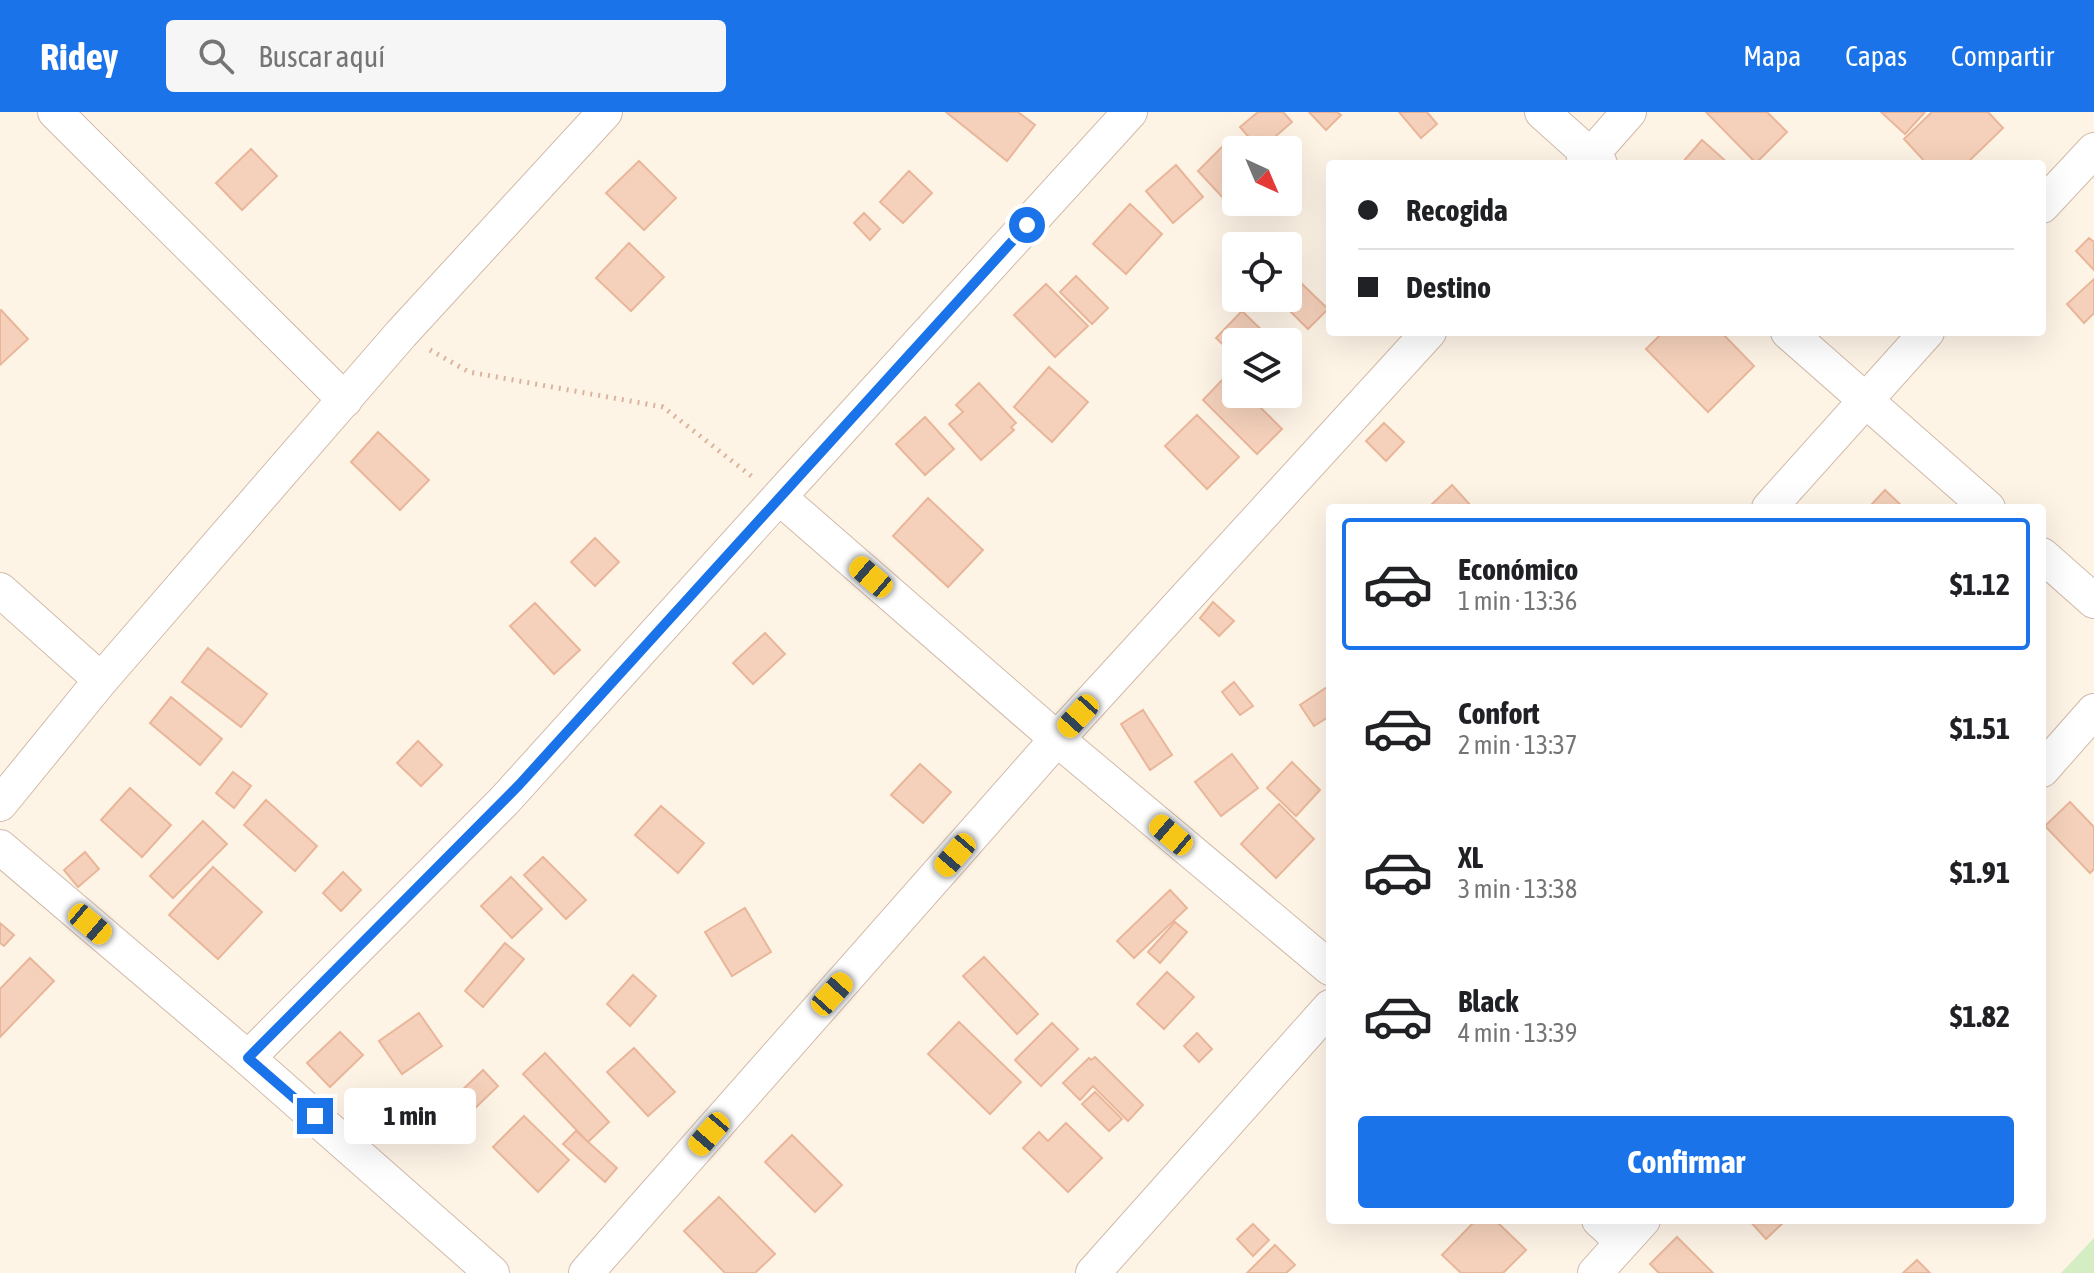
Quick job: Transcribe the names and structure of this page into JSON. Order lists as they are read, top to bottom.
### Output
{
  "north": "bottom right",
  "page": {
    "header": "Ridey",
    "search": "Buscar aquí",
    "nav": ["Mapa", "Capas", "Compartir"],
    "banner": ["Recogida", "Destino"],
    "list": [
      {
        "name": "Económico",
        "note": "1 min · 13:36",
        "value": "$1.12"
      },
      {
        "name": "Confort",
        "note": "2 min · 13:37",
        "value": "$1.51"
      },
      {
        "name": "XL",
        "note": "3 min · 13:38",
        "value": "$1.91"
      },
      {
        "name": "Black",
        "note": "4 min · 13:39",
        "value": "$1.82"
      }
    ],
    "bubble": "1 min",
    "buttons": "Confirmar"
  }
}
